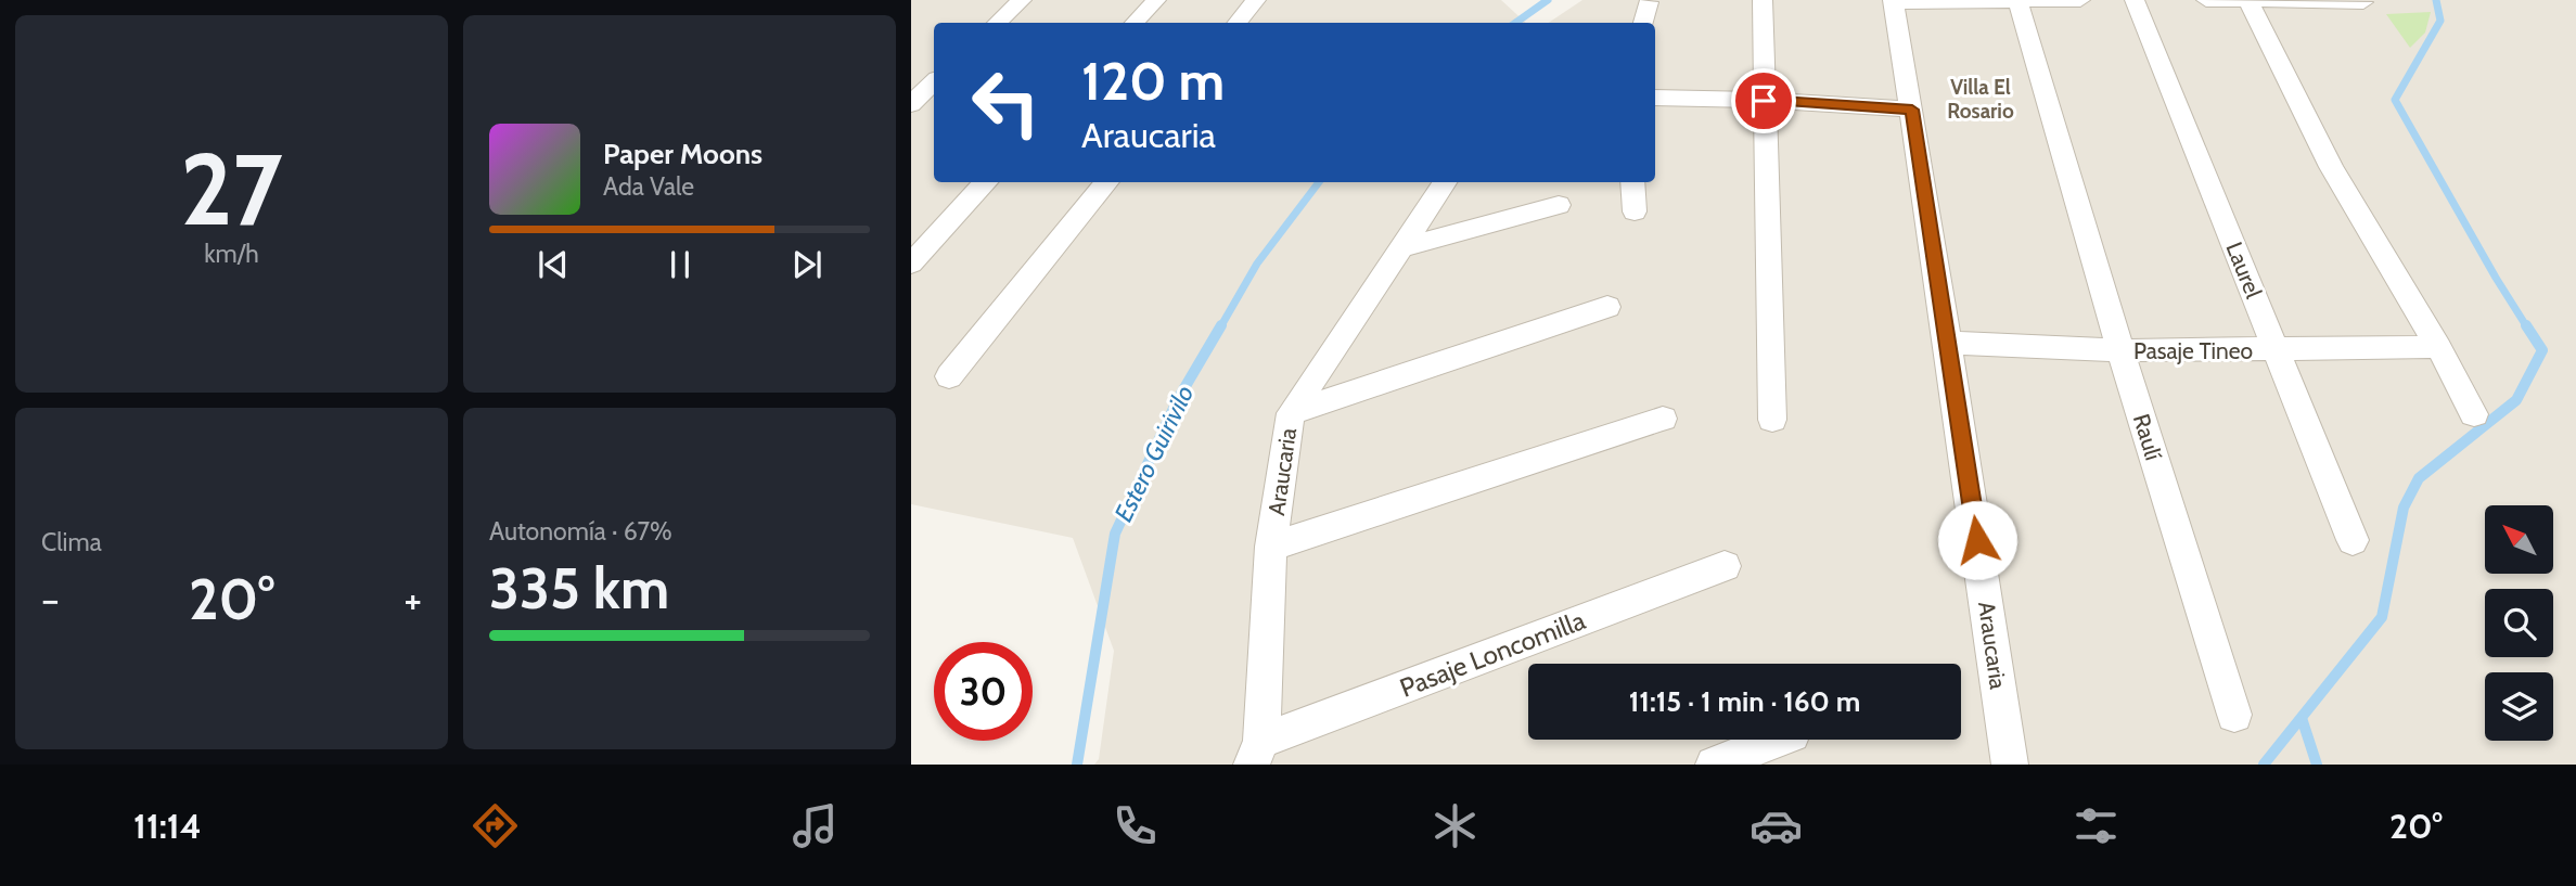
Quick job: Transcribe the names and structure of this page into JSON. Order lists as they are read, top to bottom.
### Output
{
  "streets": {
    "street": [
      "Laurel",
      "Pasaje Tineo",
      "Raulí",
      "Araucaria",
      "Pasaje Loncomilla"
    ]
  },
  "crossings": [
    ["Laurel", "Pasaje Tineo"],
    ["Pasaje Tineo", "Raulí"],
    ["Pasaje Tineo", "Araucaria"],
    ["Araucaria", "Pasaje Loncomilla"]
  ],
  "districts": ["Villa El Rosario"],
  "water": ["Estero Guirivilo"],
  "north": "top left",
  "page": {
    "tile": [
      ["27", "km/h"],
      "Clima",
      ["Autonomía · 67%", "335 km"]
    ],
    "turn": ["120 m", "Araucaria"],
    "song": ["Paper Moons", "Ada Vale"],
    "heat": ["−", "20°", "+"],
    "limit": "30",
    "trip": "11:15 · 1 min · 160 m",
    "tabs": ["11:14", "20°"]
  }
}
